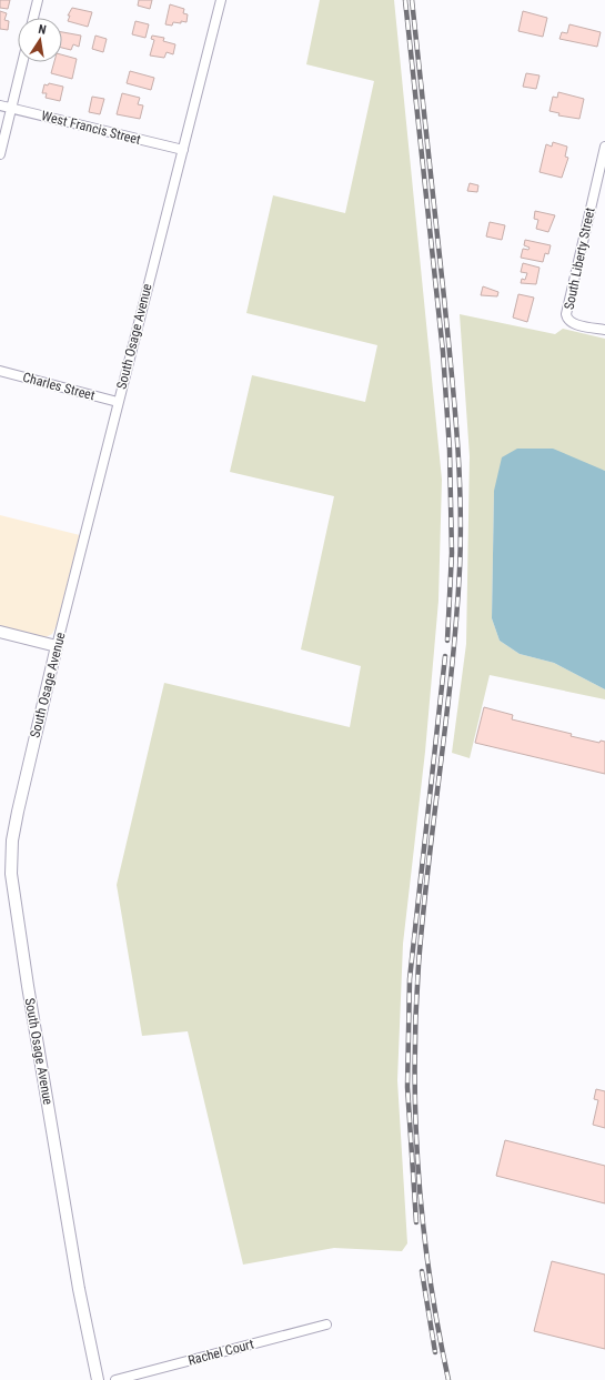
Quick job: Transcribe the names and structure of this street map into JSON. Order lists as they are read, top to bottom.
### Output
{
  "streets": {
    "street": [
      "West Francis Street",
      "South Liberty Street",
      "South Osage Avenue",
      "Charles Street",
      "Rachel Court"
    ]
  },
  "crossings": [
    ["West Francis Street", "South Osage Avenue"],
    ["South Osage Avenue", "Charles Street"]
  ],
  "north": "top"
}
